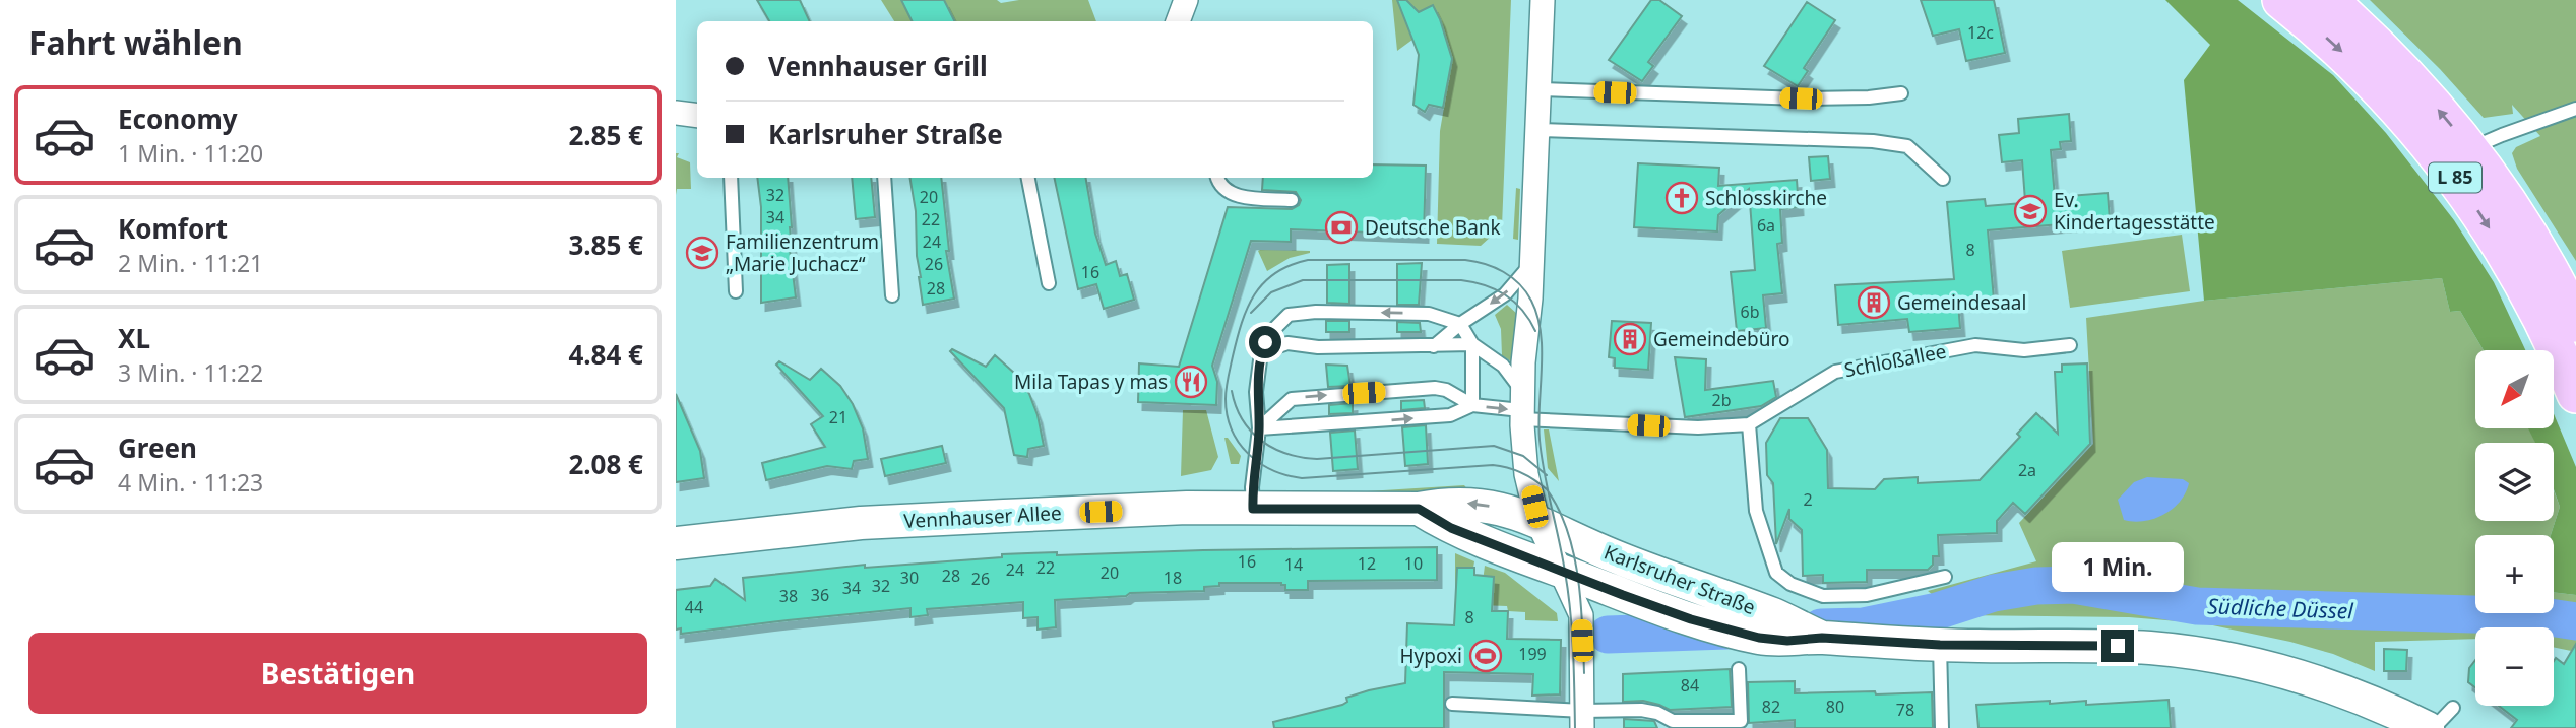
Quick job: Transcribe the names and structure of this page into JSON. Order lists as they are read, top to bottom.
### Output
{
  "streets": {
    "main road": ["L 85", "Vennhauser Allee", "Karlsruher Straße"],
    "lane": ["Schloßallee"]
  },
  "crossings": [
    ["Vennhauser Allee", "Karlsruher Straße"]
  ],
  "water": ["Südliche Düssel"],
  "places": {
    "church": ["Schlosskirche"],
    "school or university": ["Ev. Kindertagesstätte", "Familienzentrum „Marie Juchacz“"],
    "bank": ["Deutsche Bank"],
    "building": ["Gemeindesaal", "Gemeindebüro"],
    "restaurant": ["Mila Tapas y mas"],
    "sports": ["Hypoxi"]
  },
  "house_numbers": [
    "12c",
    "32",
    "20",
    "34",
    "22",
    "6a",
    "24",
    "8",
    "26",
    "16",
    "28",
    "6b",
    "2b",
    "21",
    "2a",
    "2",
    "16",
    "12",
    "10",
    "14",
    "22",
    "24",
    "20",
    "28",
    "30",
    "18",
    "26",
    "32",
    "34",
    "36",
    "38",
    "44",
    "8",
    "199",
    "84",
    "82",
    "80",
    "78"
  ],
  "north": "bottom left",
  "page": {
    "heading": "Fahrt wählen",
    "banner": ["Vennhauser Grill", "Karlsruher Straße"],
    "list": [
      {
        "name": "Economy",
        "note": "1 Min. · 11:20",
        "value": "2.85 €"
      },
      {
        "name": "Komfort",
        "note": "2 Min. · 11:21",
        "value": "3.85 €"
      },
      {
        "name": "XL",
        "note": "3 Min. · 11:22",
        "value": "4.84 €"
      },
      {
        "name": "Green",
        "note": "4 Min. · 11:23",
        "value": "2.08 €"
      }
    ],
    "map_buttons": ["+", "−"],
    "bubble": "1 Min.",
    "buttons": "Bestätigen"
  }
}
